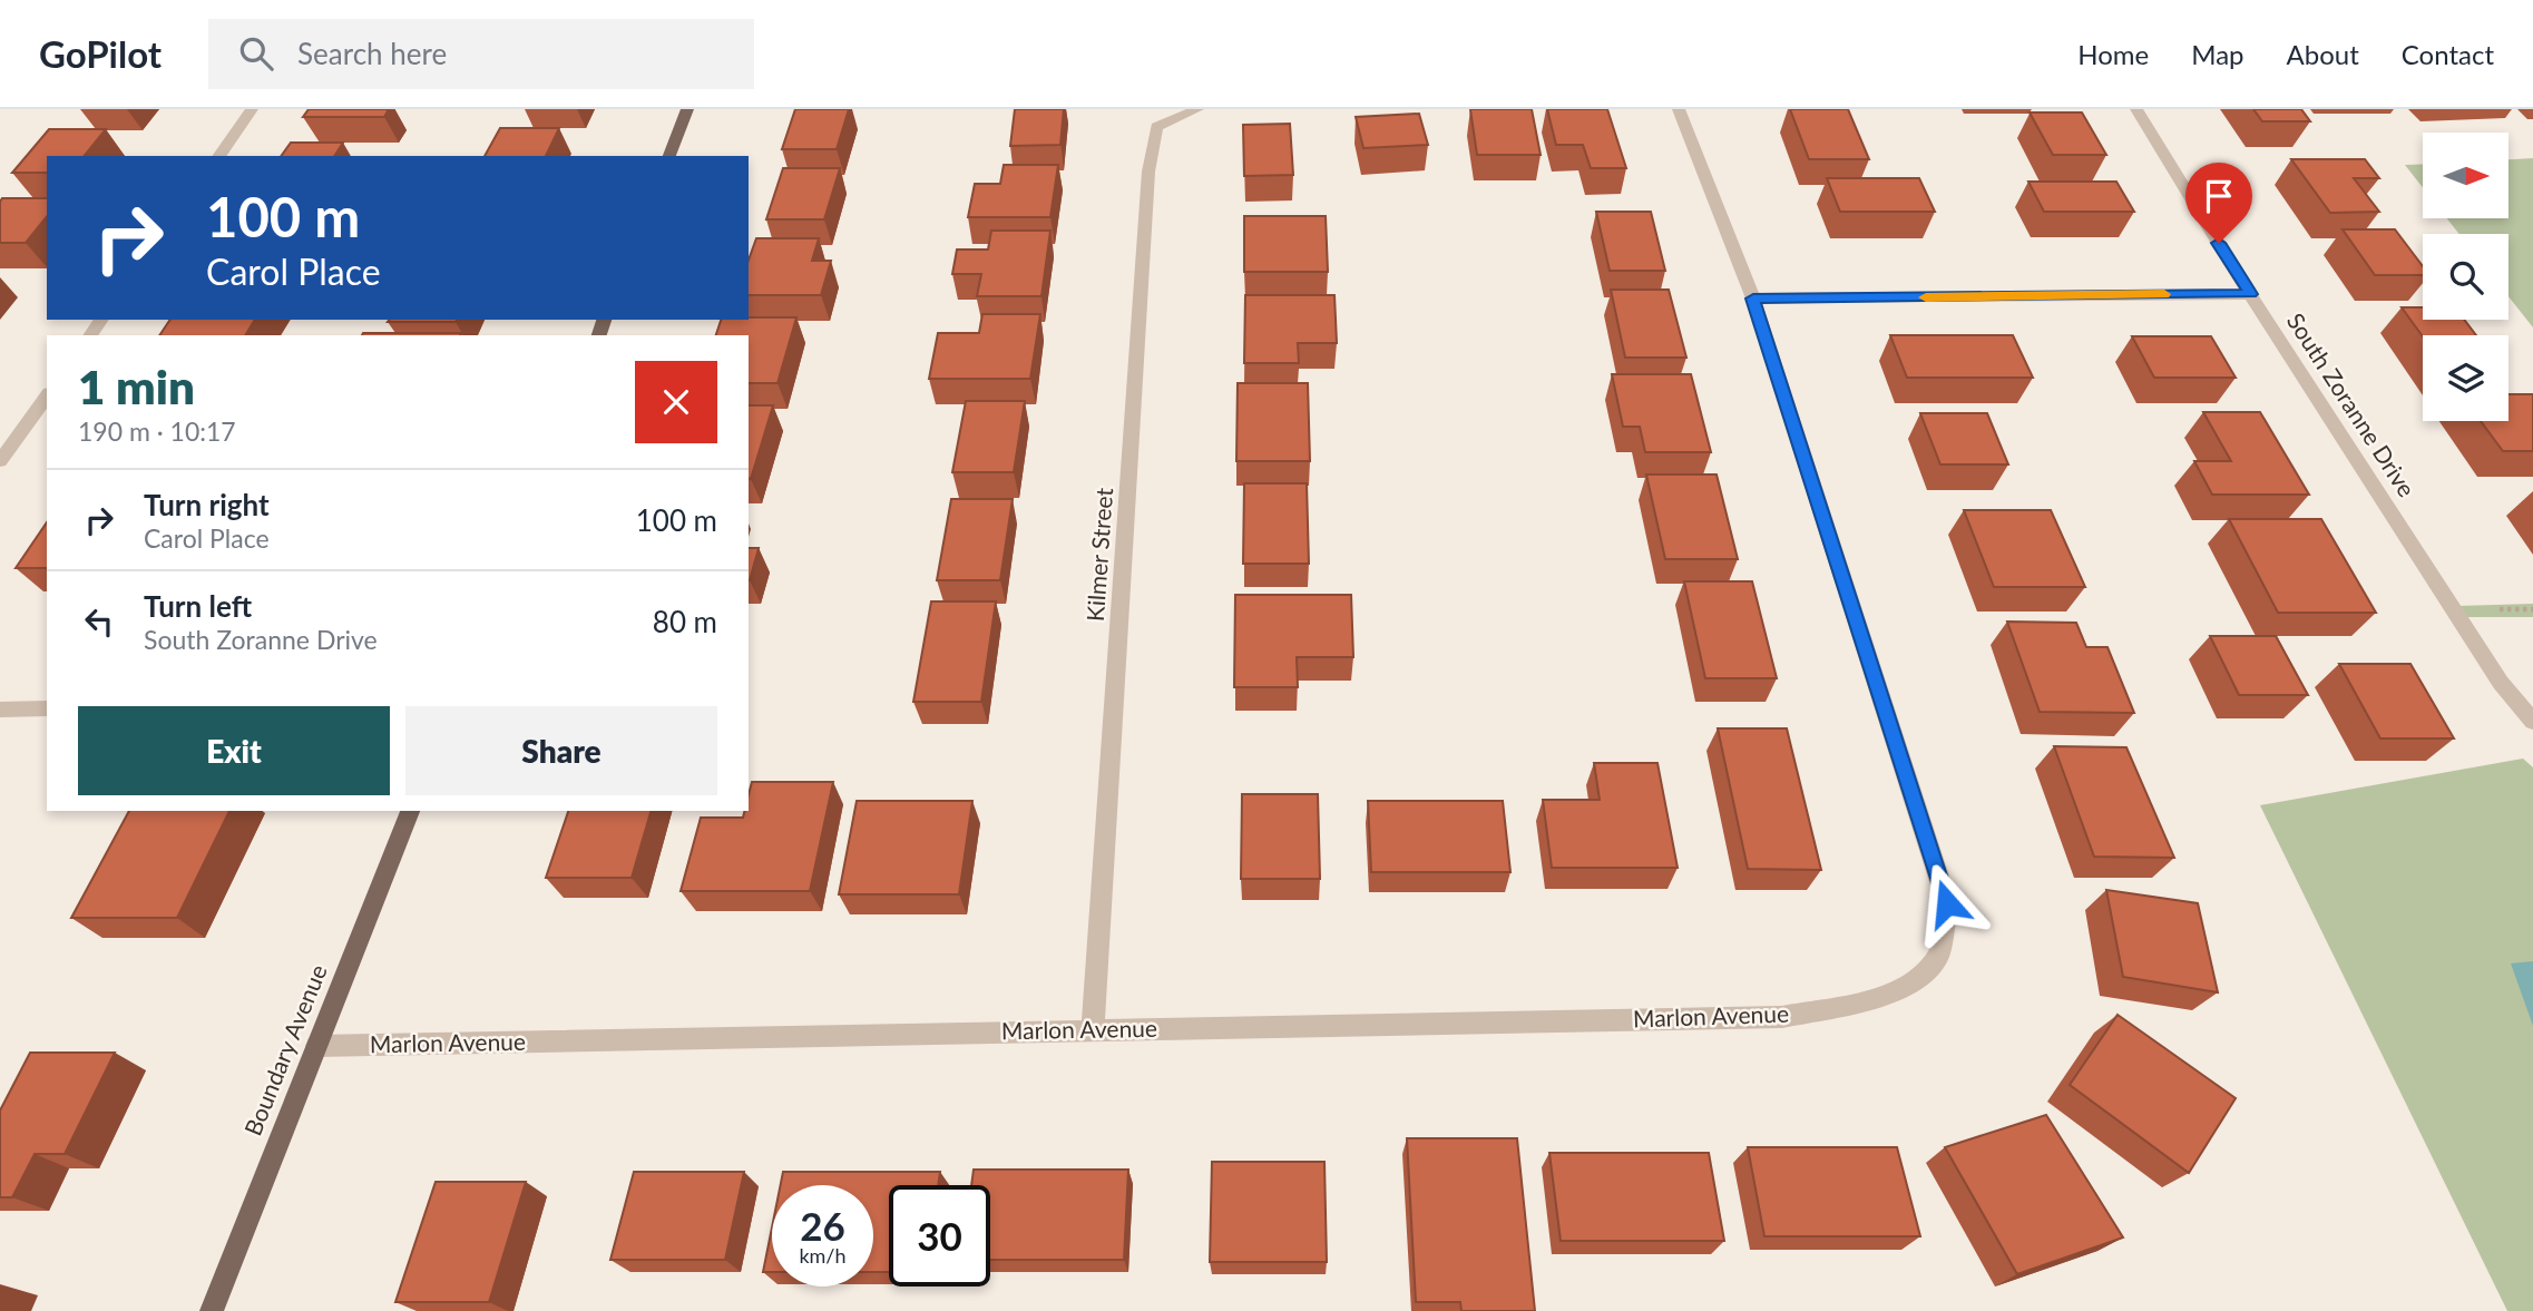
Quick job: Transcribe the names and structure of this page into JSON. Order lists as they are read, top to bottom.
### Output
{
  "streets": {
    "main road": ["Boundary Avenue"],
    "street": ["South Zoranne Drive", "Kilmer Street", "Marlon Avenue"]
  },
  "crossings": [
    ["Kilmer Street", "Marlon Avenue"],
    ["Marlon Avenue", "Boundary Avenue"]
  ],
  "north": "right",
  "page": {
    "header": "GoPilot",
    "search": "Search here",
    "nav": [
      "Home",
      "Map",
      "About",
      "Contact"
    ],
    "turn": ["100 m", "Carol Place"],
    "heading": ["1 min", "190 m · 10:17"],
    "list": [
      {
        "name": "Turn right",
        "note": "Carol Place",
        "value": "100 m"
      },
      {
        "name": "Turn left",
        "note": "South Zoranne Drive",
        "value": "80 m"
      }
    ],
    "buttons": ["Exit", "Share"],
    "speed": "26 km/h",
    "limit": "30"
  }
}
